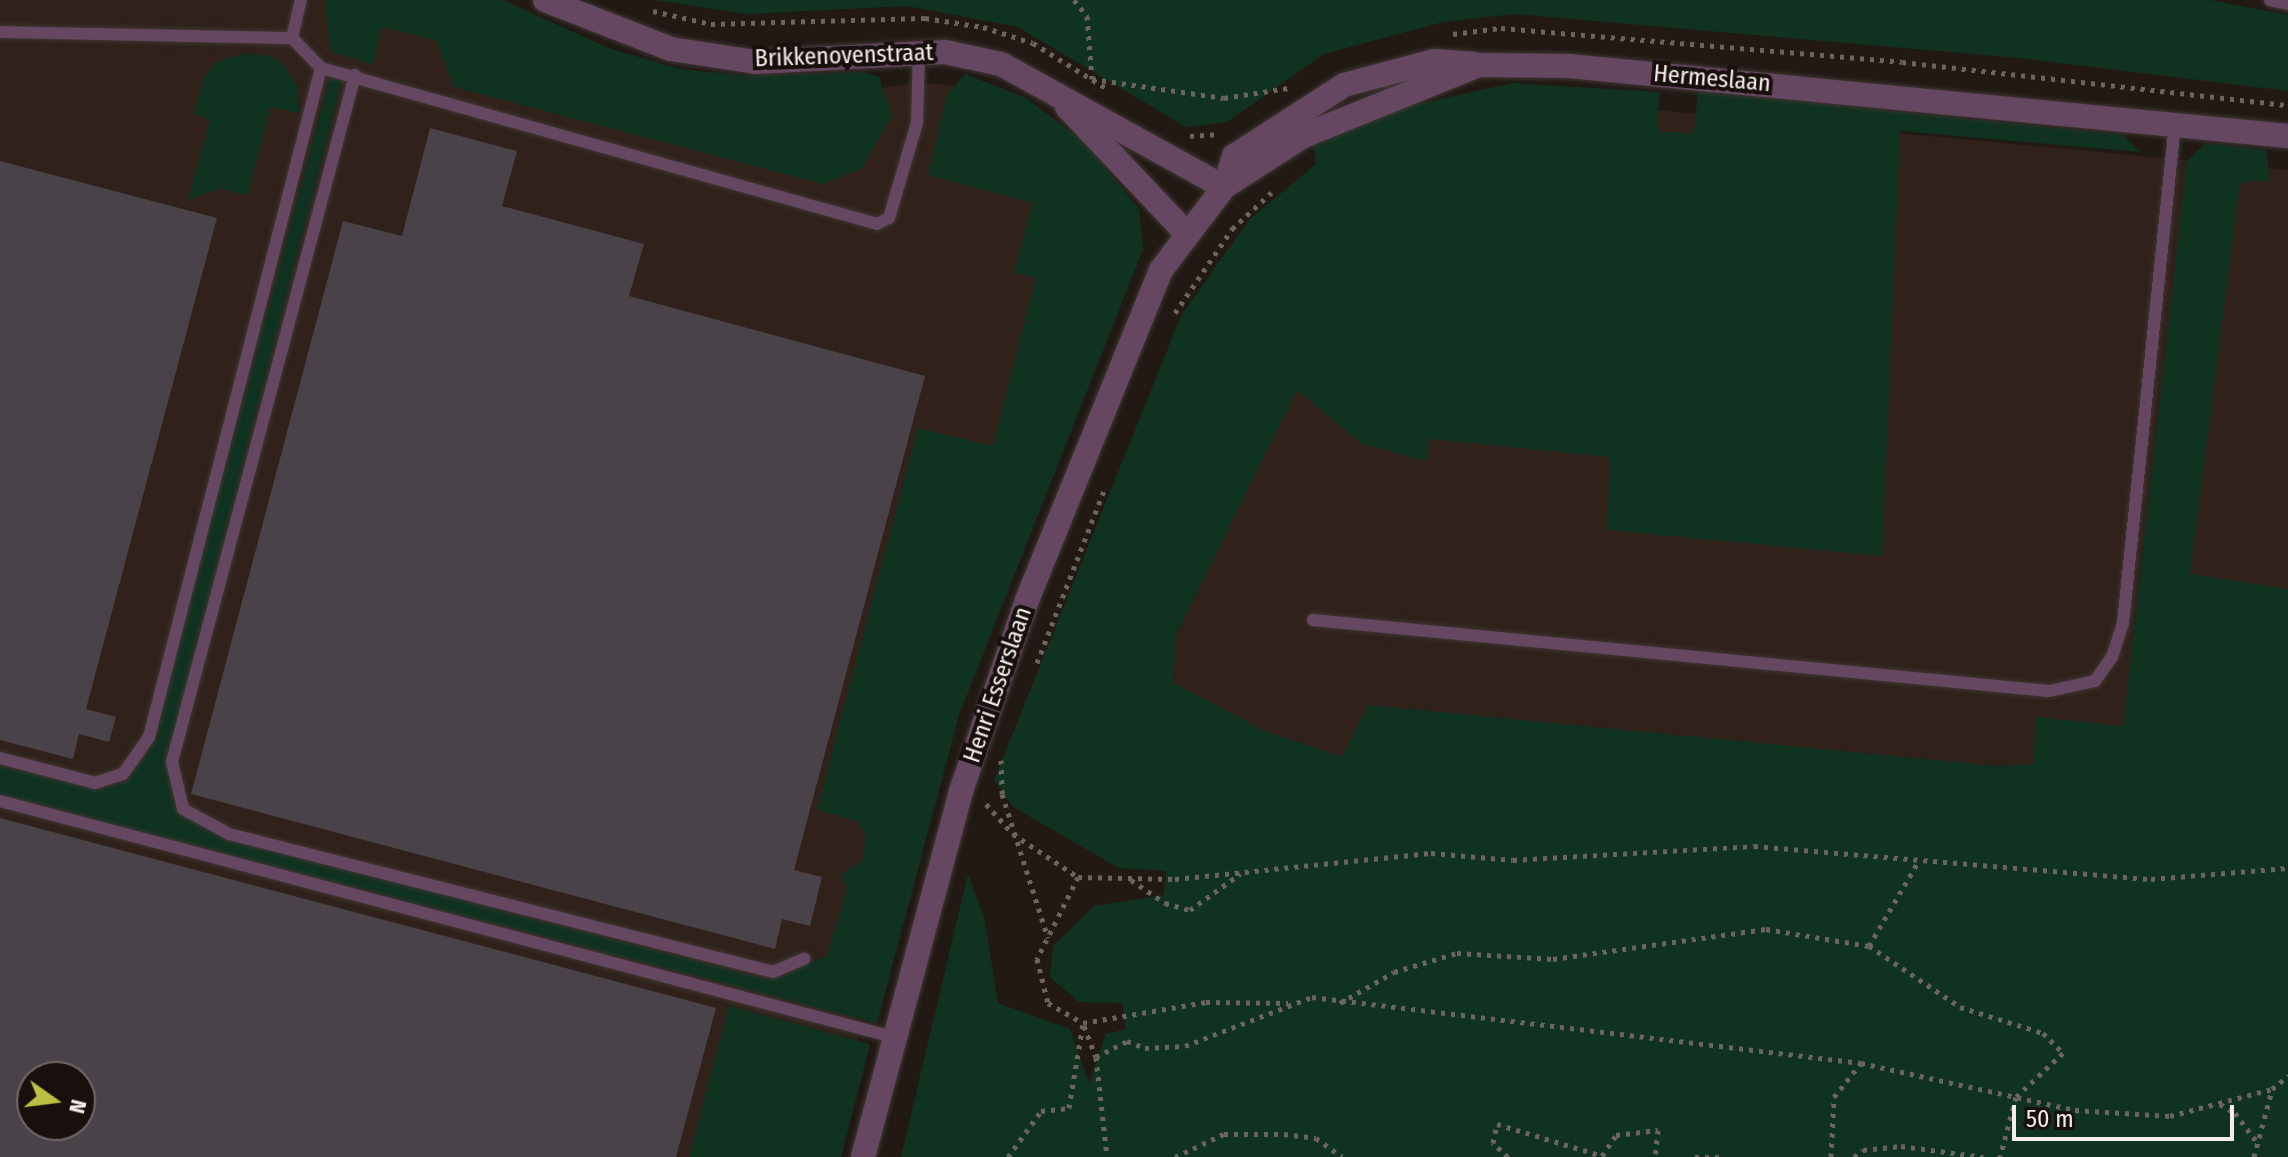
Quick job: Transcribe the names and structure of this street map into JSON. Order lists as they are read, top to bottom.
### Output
{
  "streets": {
    "street": ["Brikkenovenstraat", "Hermeslaan", "Henri Esserslaan"]
  },
  "crossings": [
    ["Brikkenovenstraat", "Hermeslaan"],
    ["Brikkenovenstraat", "Henri Esserslaan"]
  ],
  "scale_bar": "50 m",
  "north": "right"
}
